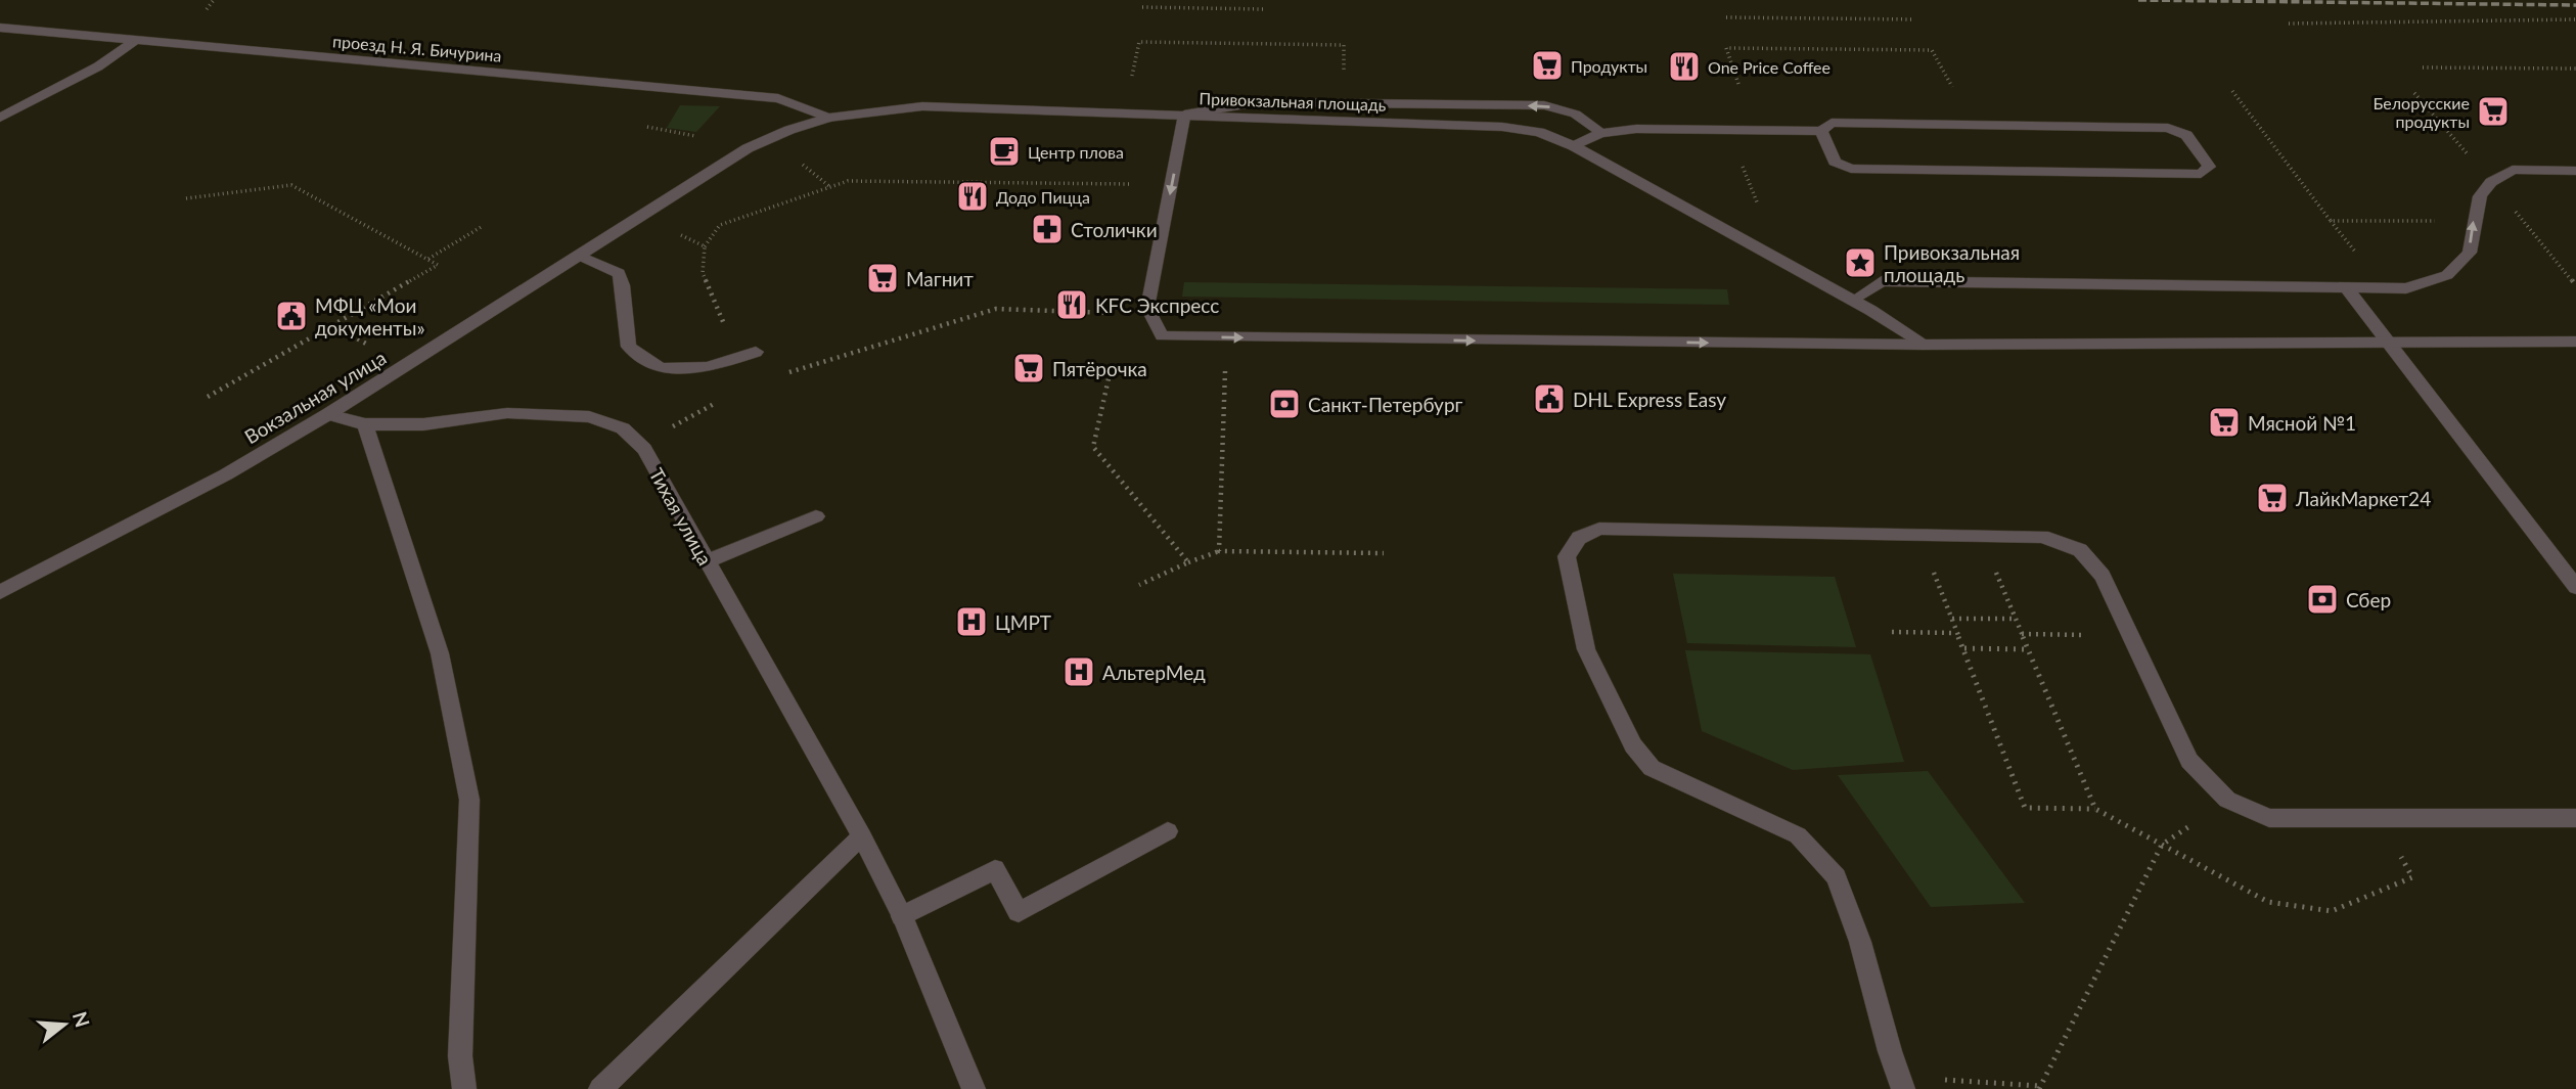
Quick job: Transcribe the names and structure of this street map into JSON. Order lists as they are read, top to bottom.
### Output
{
  "streets": {
    "street": [
      "проезд Н. Я. Бичурина",
      "Привокзальная площадь",
      "Вокзальная улица",
      "Тихая улица"
    ]
  },
  "crossings": [
    ["проезд Н. Я. Бичурина", "Привокзальная площадь"],
    ["проезд Н. Я. Бичурина", "Вокзальная улица"],
    ["Привокзальная площадь", "Вокзальная улица"],
    ["Вокзальная улица", "Тихая улица"]
  ],
  "places": {
    "supermarket": [
      "Продукты",
      "Белорусские продукты",
      "Магнит",
      "Пятёрочка",
      "Мясной №1",
      "ЛайкМаркет24"
    ],
    "restaurant": ["One Price Coffee", "Додо Пицца", "KFC Экспресс"],
    "cafe": ["Центр плова"],
    "pharmacy": ["Столички"],
    "place": ["Привокзальная площадь"],
    "public building": ["МФЦ «Мои документы»", "DHL Express Easy"],
    "bank": ["Санкт-Петербург", "Сбер"],
    "hospital": ["ЦМРТ", "АльтерМед"]
  },
  "north": "right"
}
